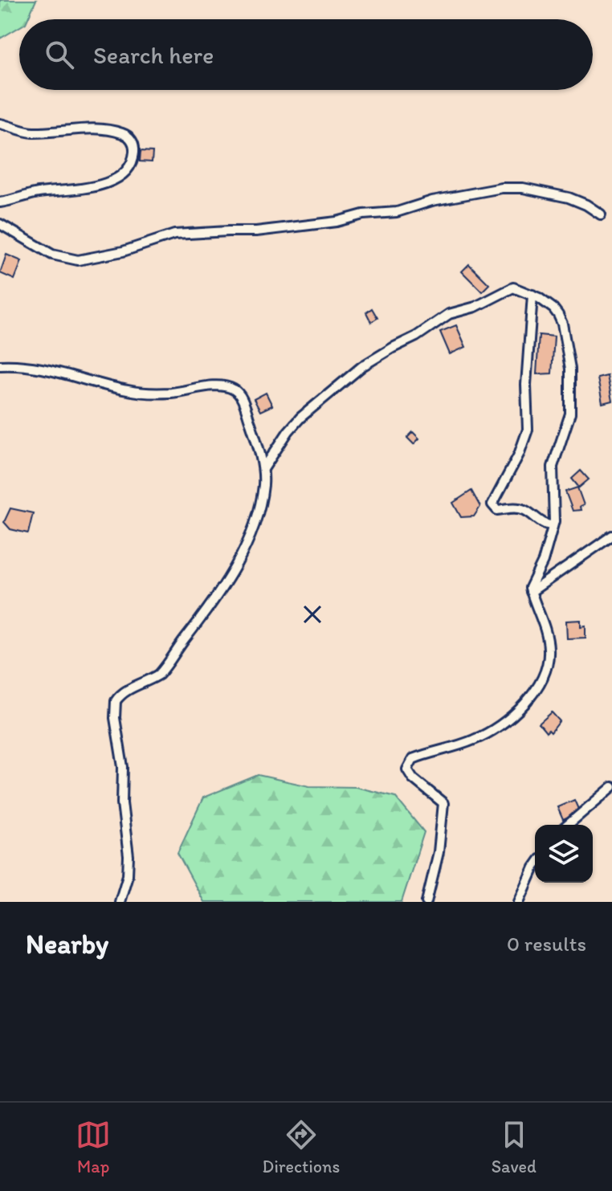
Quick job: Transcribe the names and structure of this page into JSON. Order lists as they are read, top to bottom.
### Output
{
  "page": {
    "search": "Search here",
    "heading": ["Nearby", "0 results"],
    "nav": ["Map", "Directions", "Saved"]
  }
}
